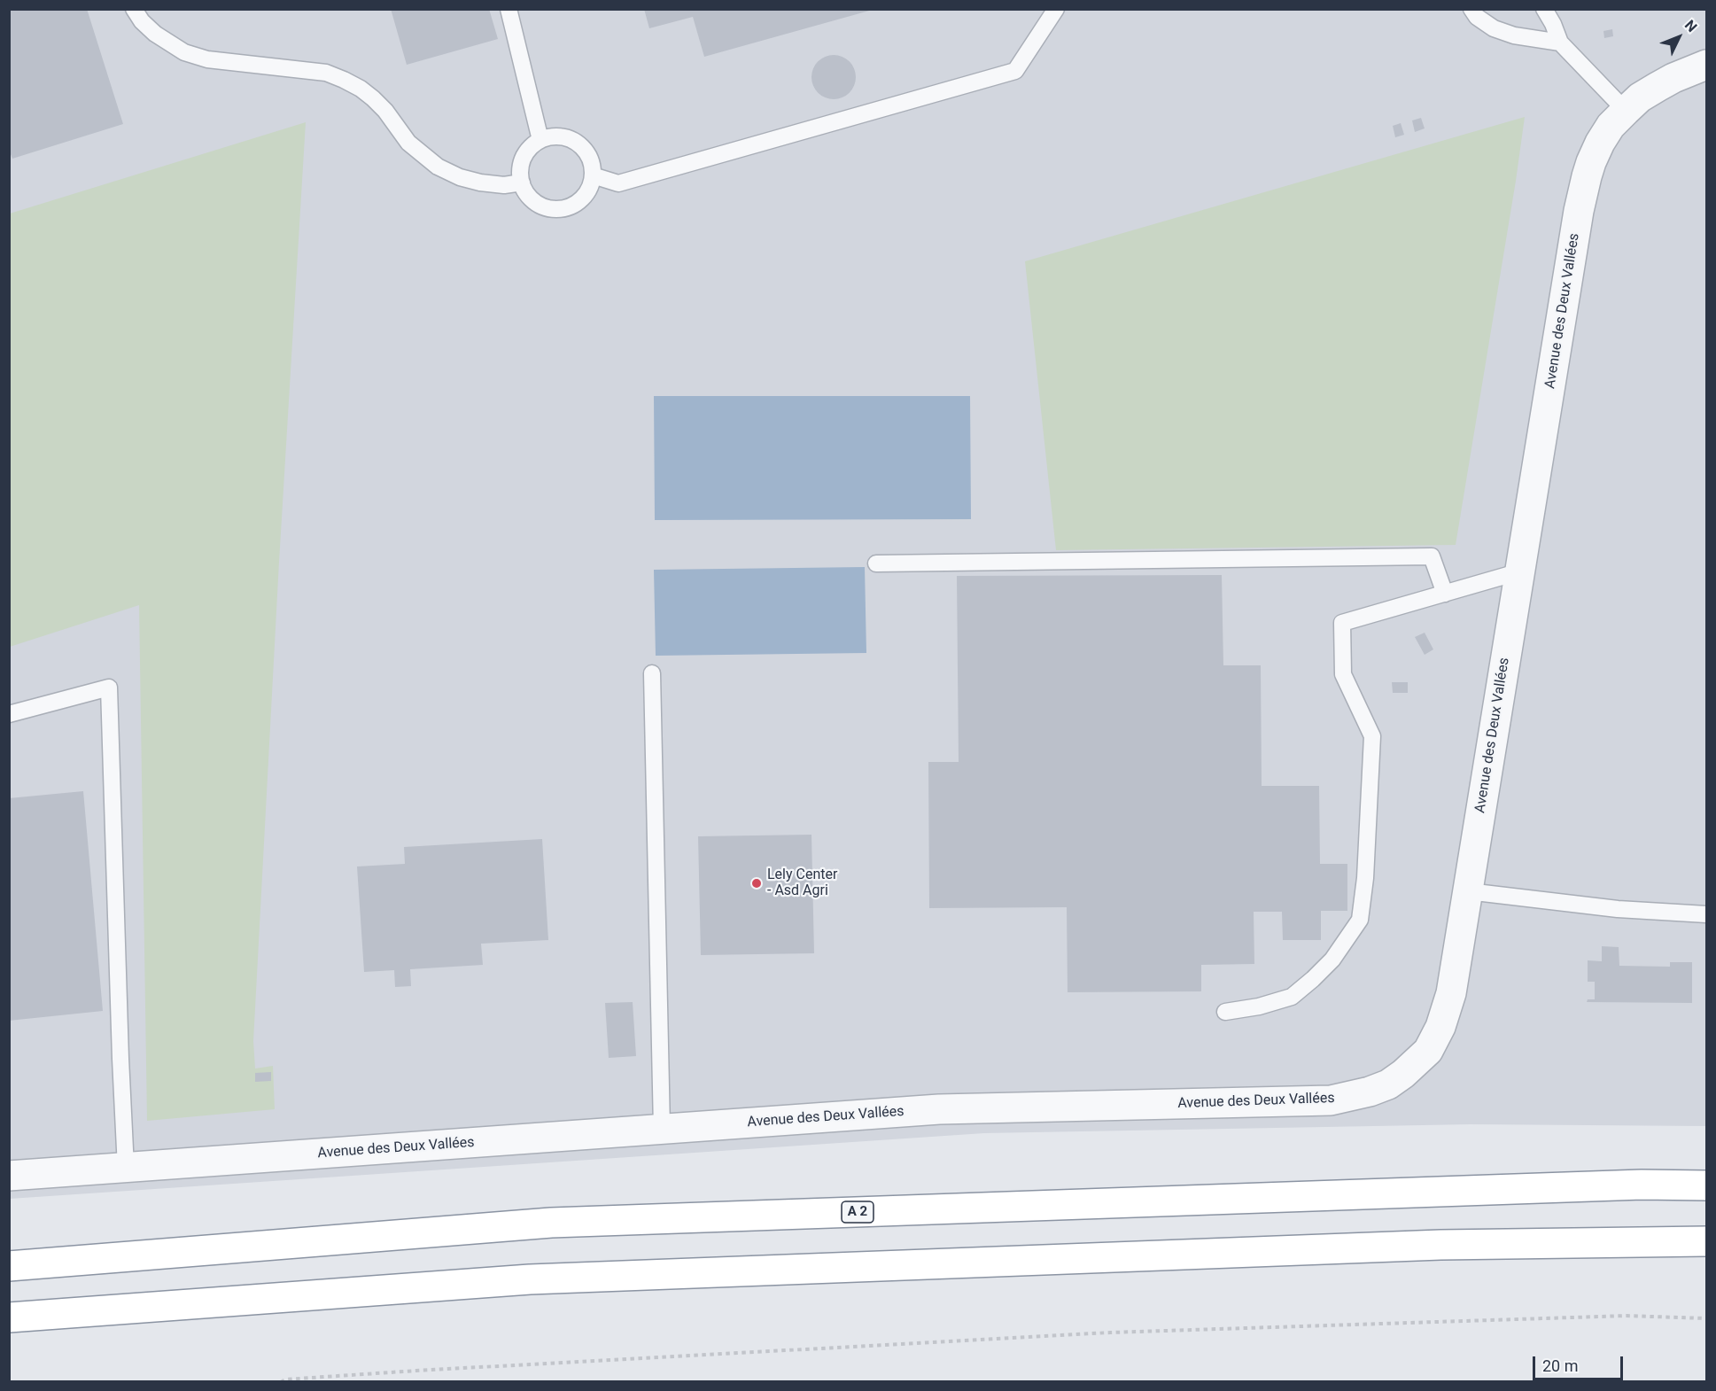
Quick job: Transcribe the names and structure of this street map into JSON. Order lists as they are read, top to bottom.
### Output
{
  "streets": {
    "highway": ["A 2"],
    "street": ["Avenue des Deux Vallées"]
  },
  "places": ["Lely Center - Asd Agri"],
  "scale_bar": "20 m",
  "north": "top right"
}
